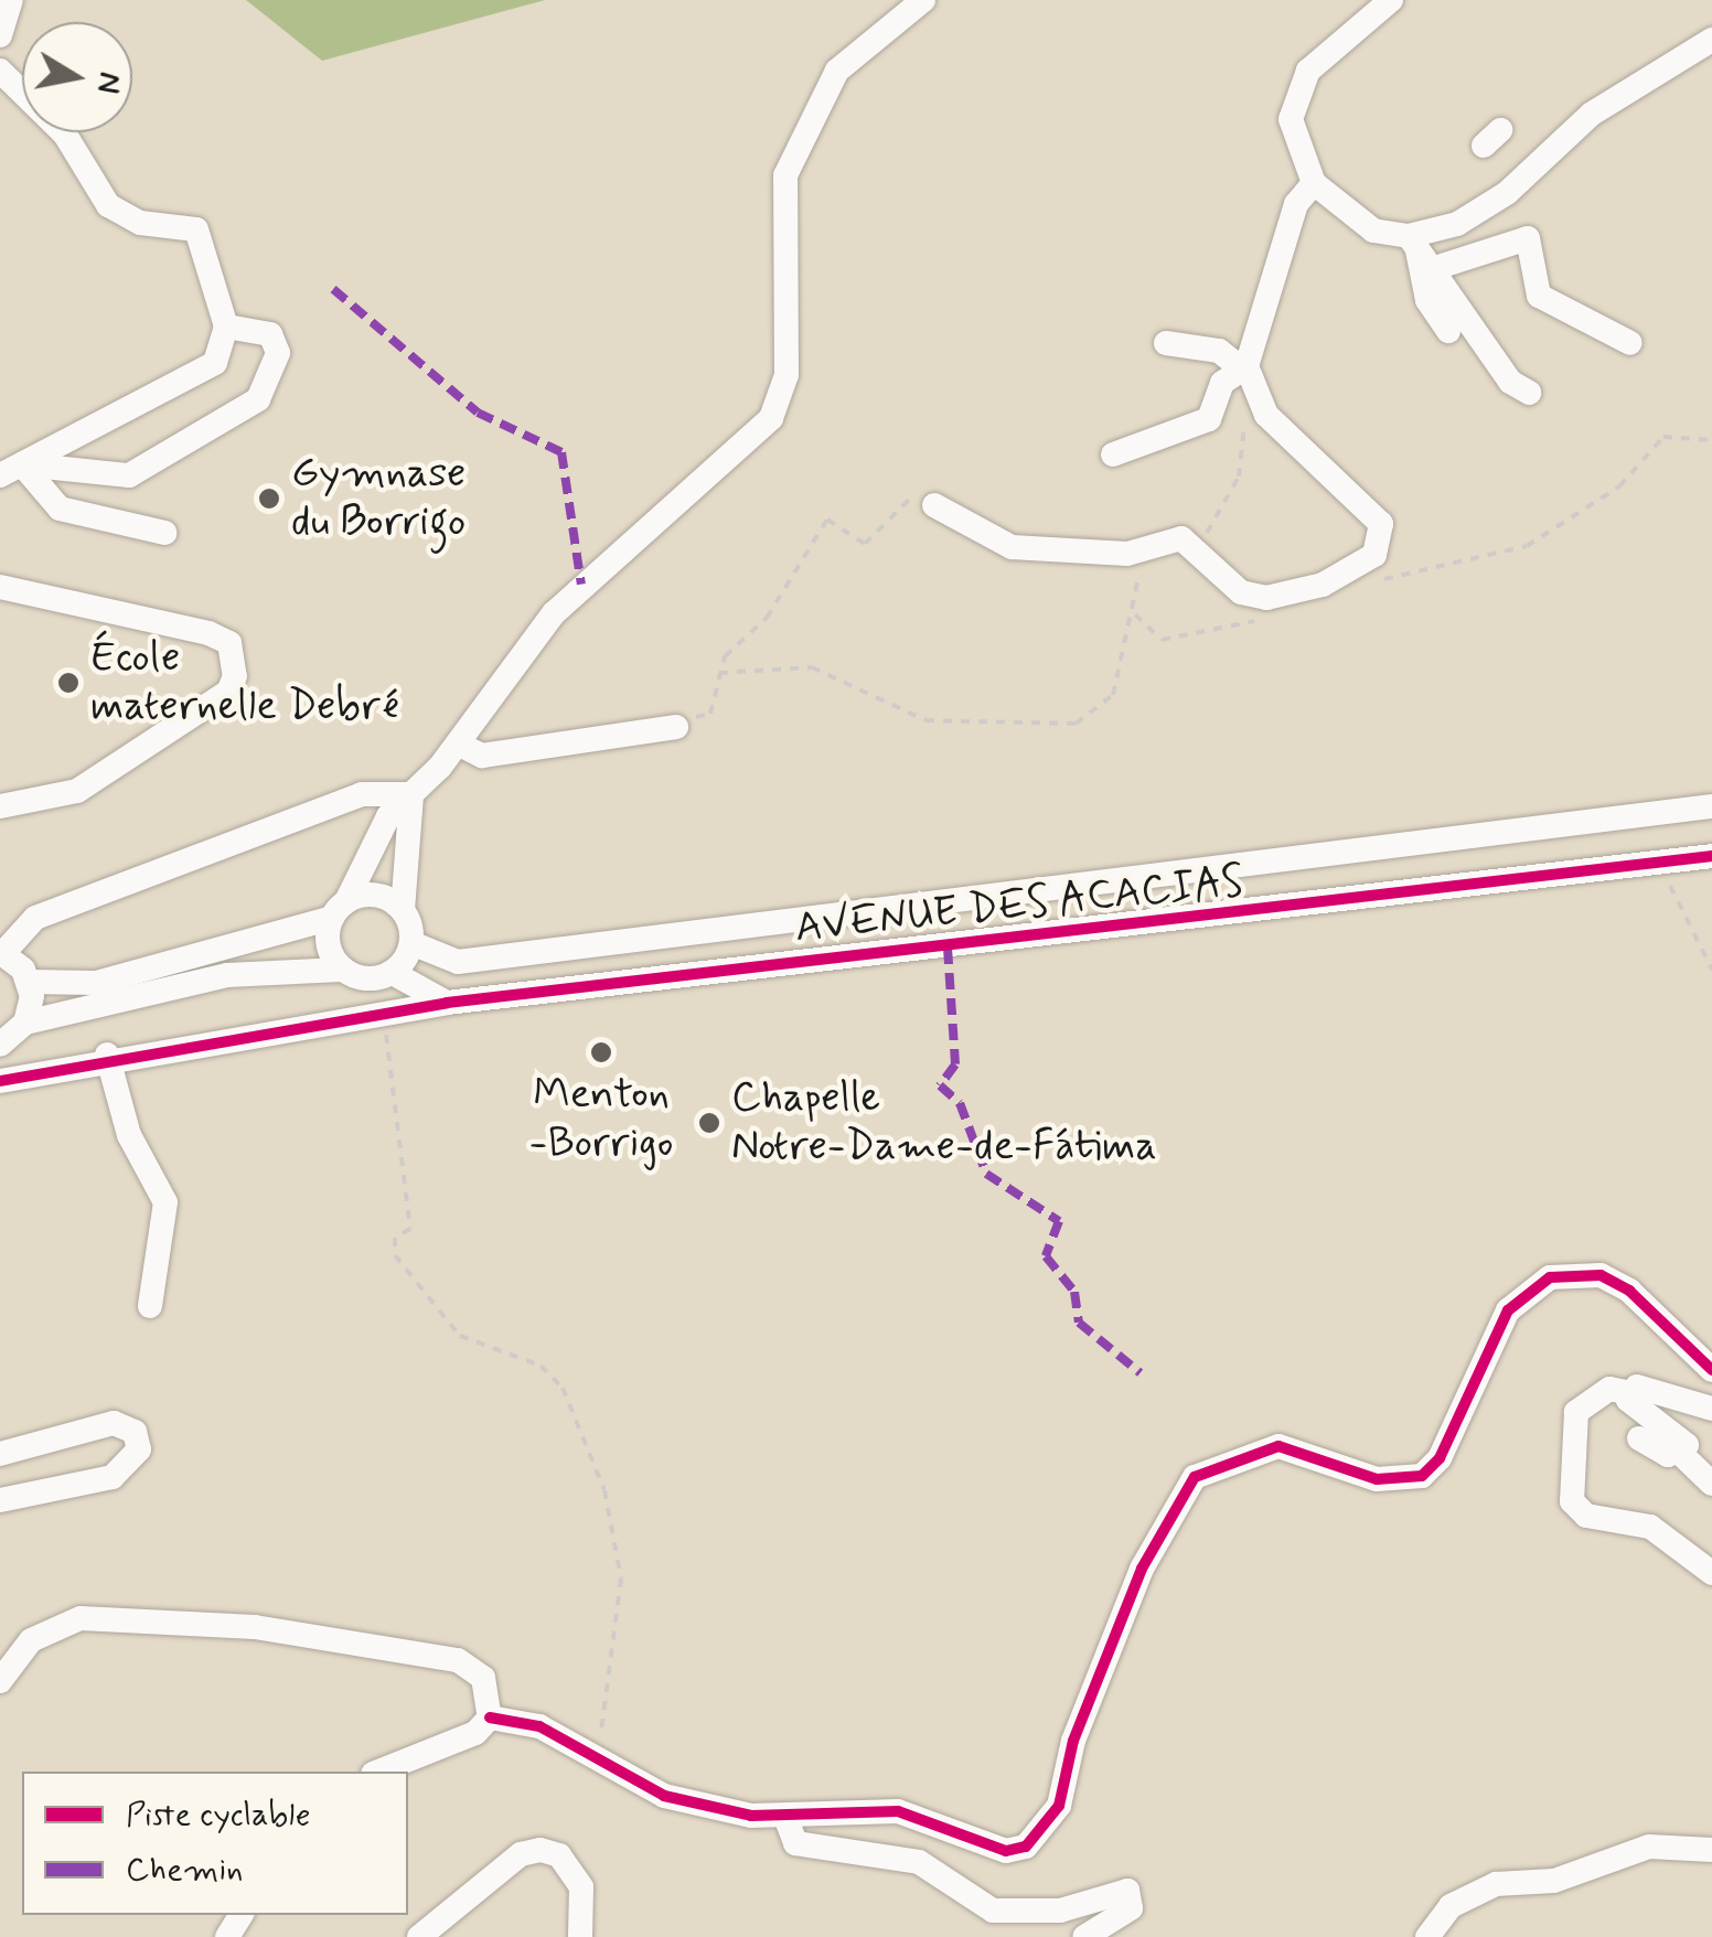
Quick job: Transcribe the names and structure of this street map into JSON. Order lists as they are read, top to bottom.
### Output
{
  "streets": {
    "street": ["AVENUE DES ACACIAS"]
  },
  "places": [
    "Gymnase du Borrigo",
    "École maternelle Debré",
    "Menton -Borrigo",
    "Chapelle Notre-Dame-de-Fátima"
  ],
  "legend": ["Piste cyclable", "Chemin"],
  "north": "right"
}
